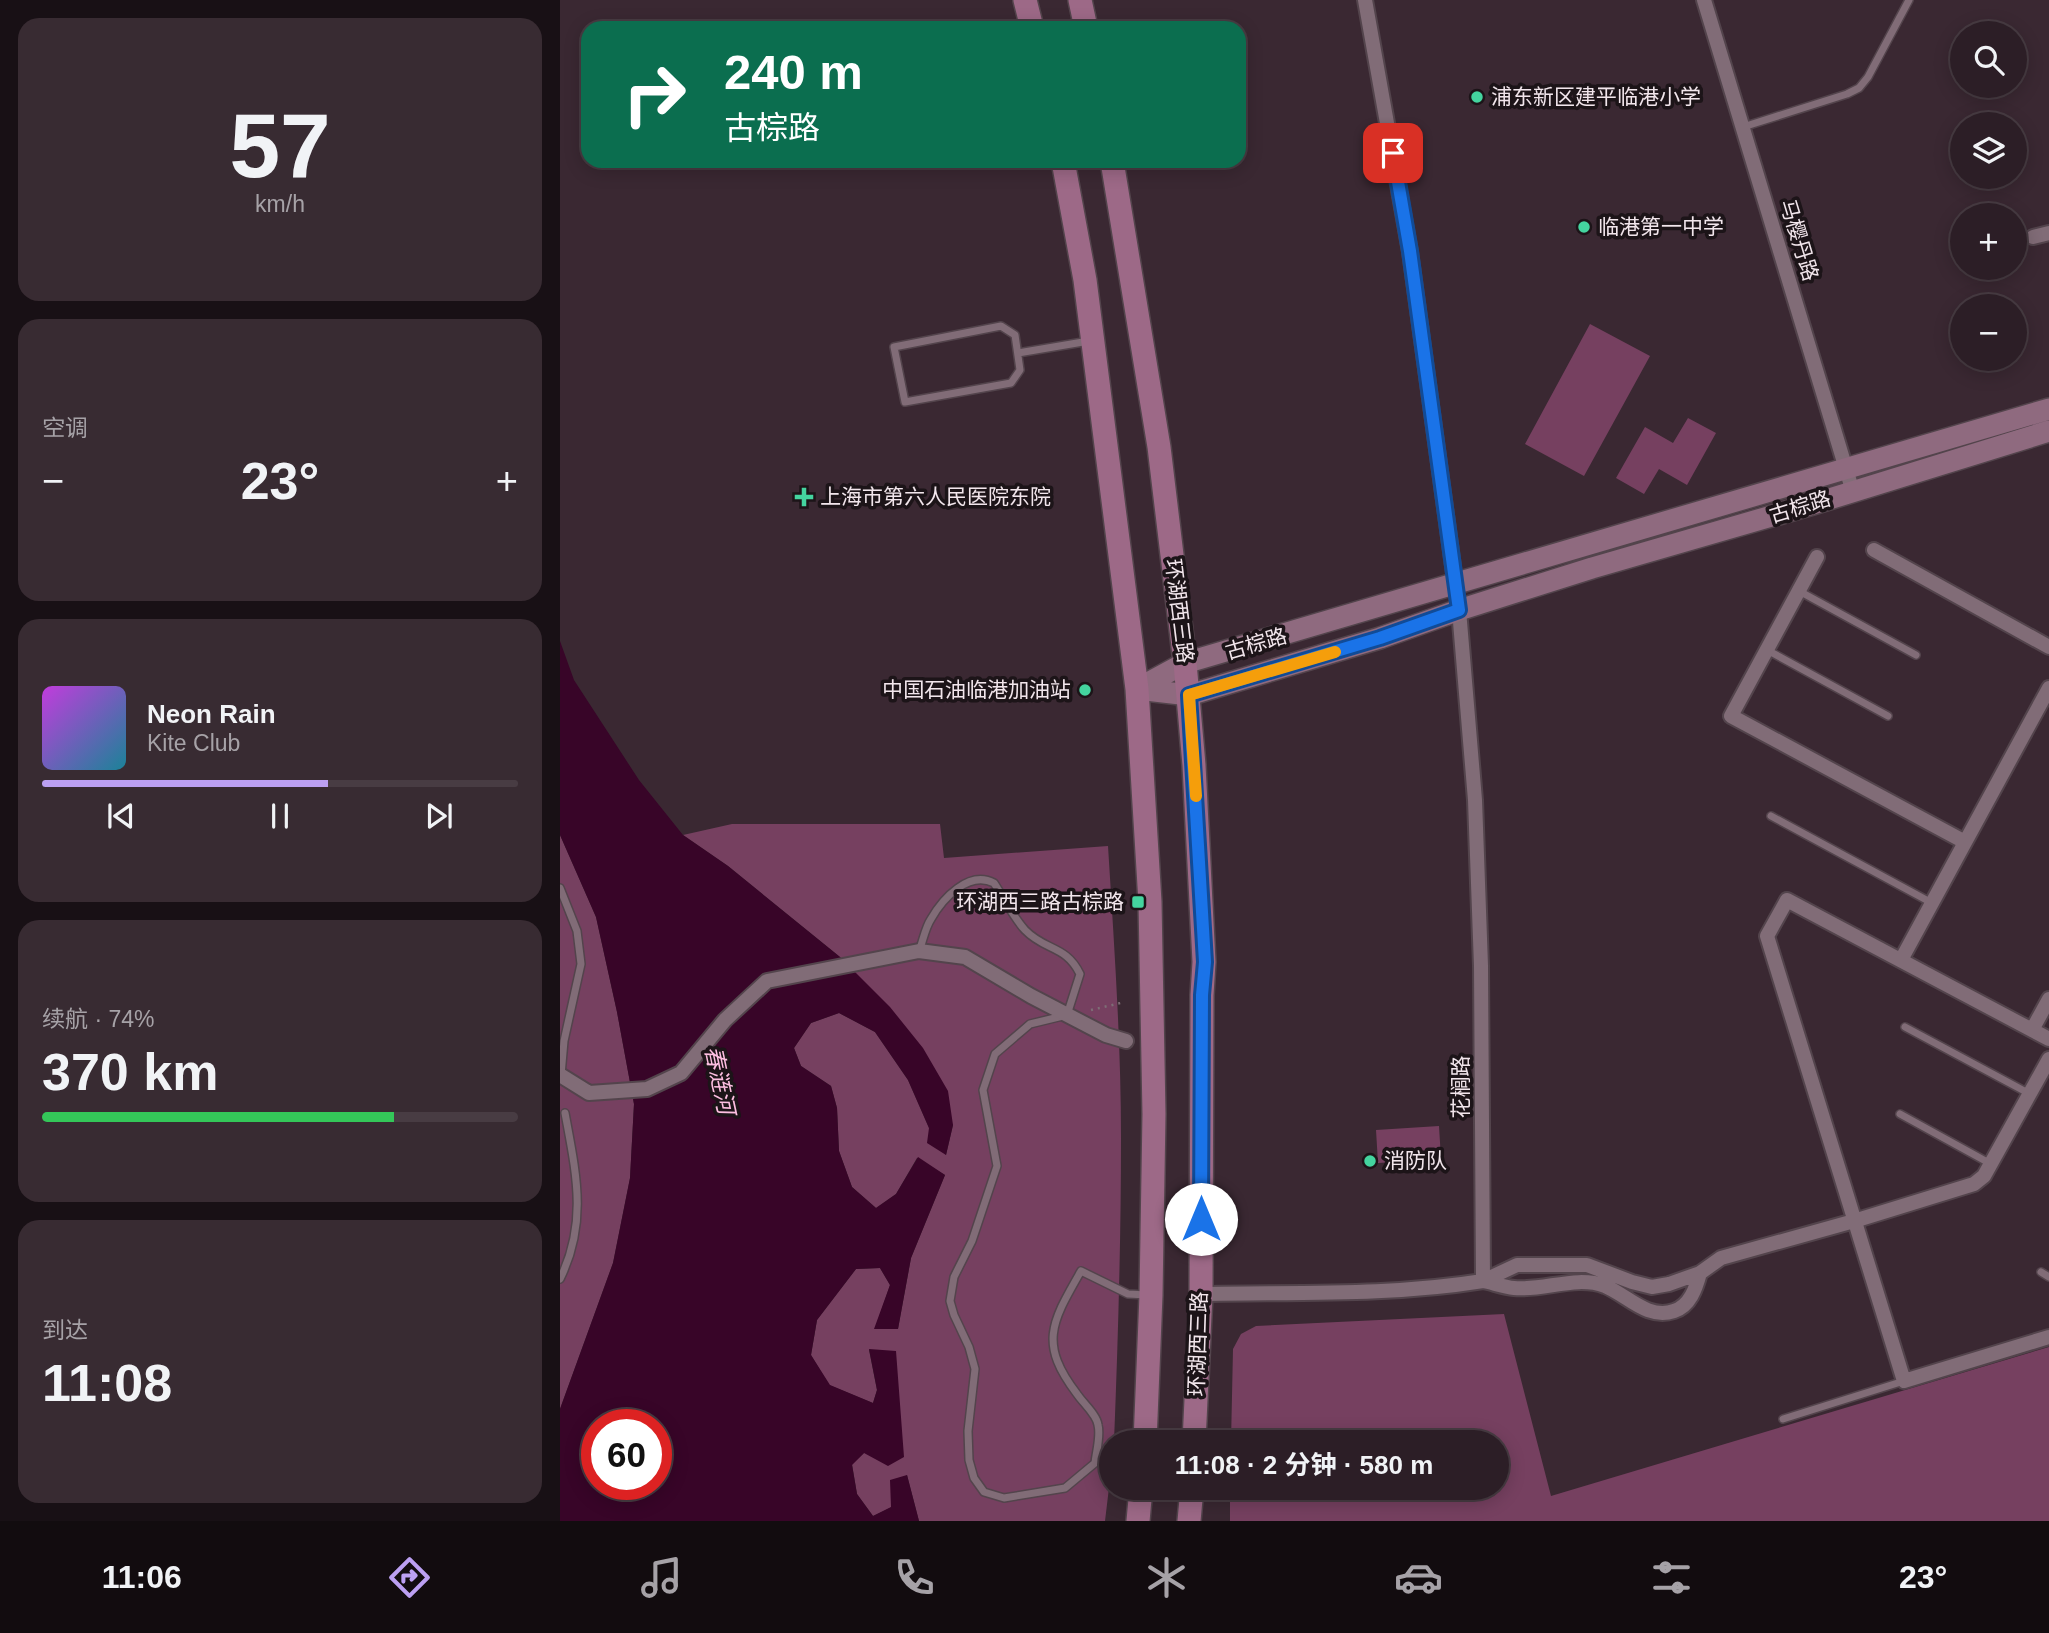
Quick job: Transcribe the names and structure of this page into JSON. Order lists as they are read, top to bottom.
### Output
{
  "streets": {
    "main road": ["环湖西三路"],
    "street": ["马樱丹路", "古棕路", "花榈路"]
  },
  "crossings": [
    ["马樱丹路", "古棕路"],
    ["古棕路", "环湖西三路"],
    ["古棕路", "花榈路"]
  ],
  "water": ["春涟河"],
  "places": {
    "other": [
      "浦东新区建平临港小学",
      "临港第一中学",
      "中国石油临港加油站",
      "消防队"
    ],
    "health": ["上海市第六人民医院东院"],
    "transit": ["环湖西三路古棕路"]
  },
  "page": {
    "tile": [
      ["57", "km/h"],
      "空调",
      ["续航 · 74%", "370 km"],
      ["到达", "11:08"]
    ],
    "map_buttons": ["+", "−"],
    "turn": ["240 m", "古棕路"],
    "heat": ["−", "23°", "+"],
    "song": ["Neon Rain", "Kite Club"],
    "limit": "60",
    "trip": "11:08 · 2 分钟 · 580 m",
    "tabs": ["11:06", "23°"]
  }
}
